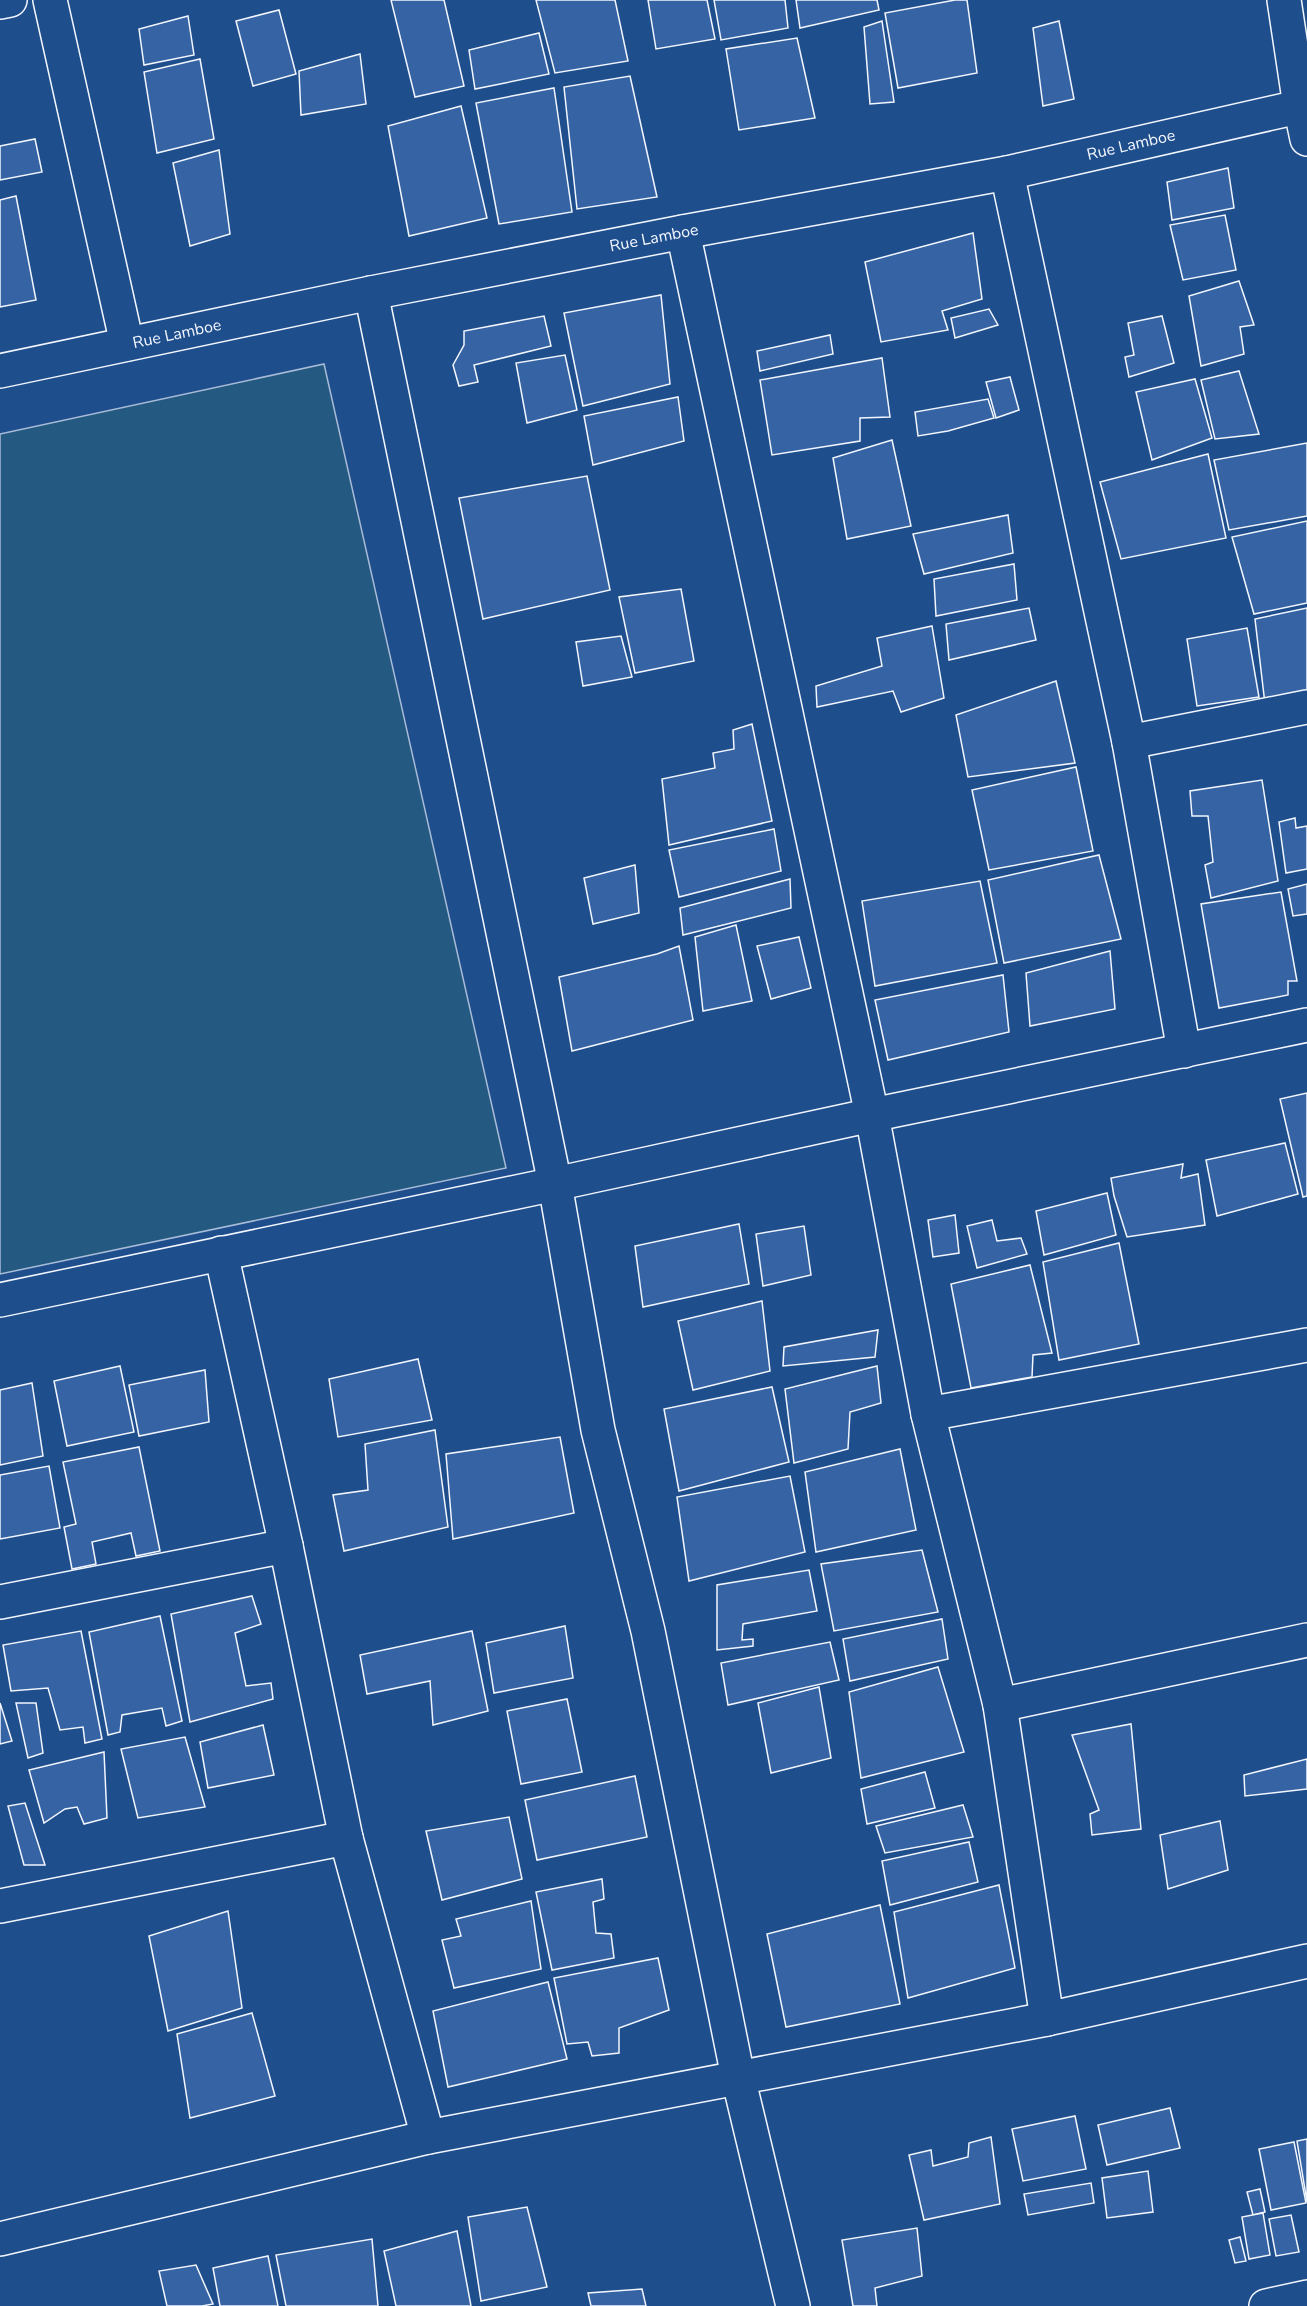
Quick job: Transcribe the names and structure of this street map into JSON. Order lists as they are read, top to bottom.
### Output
{
  "streets": {
    "street": ["Rue Lamboe"]
  }
}
